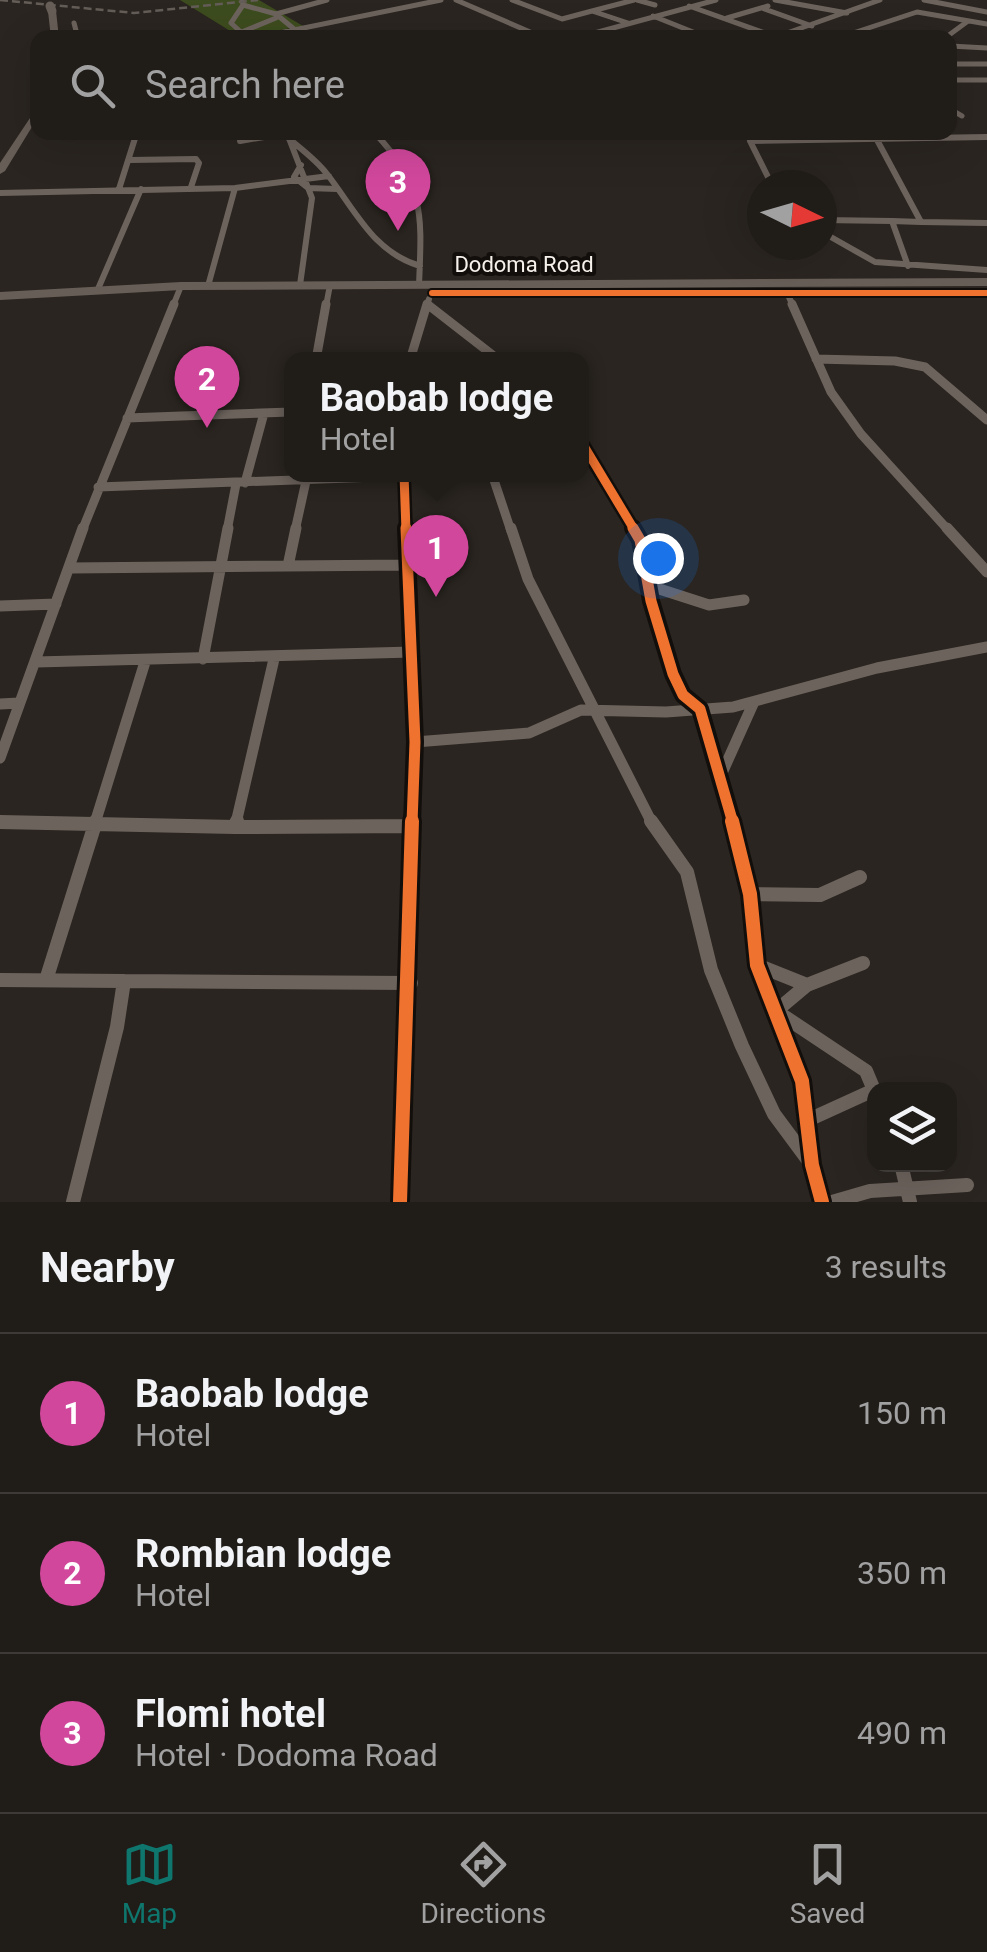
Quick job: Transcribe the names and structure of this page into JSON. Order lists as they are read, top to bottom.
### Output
{
  "streets": {
    "highway": ["Dodoma Road"]
  },
  "north": "right",
  "page": {
    "search": "Search here",
    "pins": ["3", "2", "1"],
    "popup": ["Baobab lodge", "Hotel"],
    "heading": ["Nearby", "3 results"],
    "list": [
      {
        "mark": "1",
        "name": "Baobab lodge",
        "note": "Hotel",
        "value": "150 m"
      },
      {
        "mark": "2",
        "name": "Rombian lodge",
        "note": "Hotel",
        "value": "350 m"
      },
      {
        "mark": "3",
        "name": "Flomi hotel",
        "note": "Hotel · Dodoma Road",
        "value": "490 m"
      }
    ],
    "nav": ["Map", "Directions", "Saved"]
  }
}
